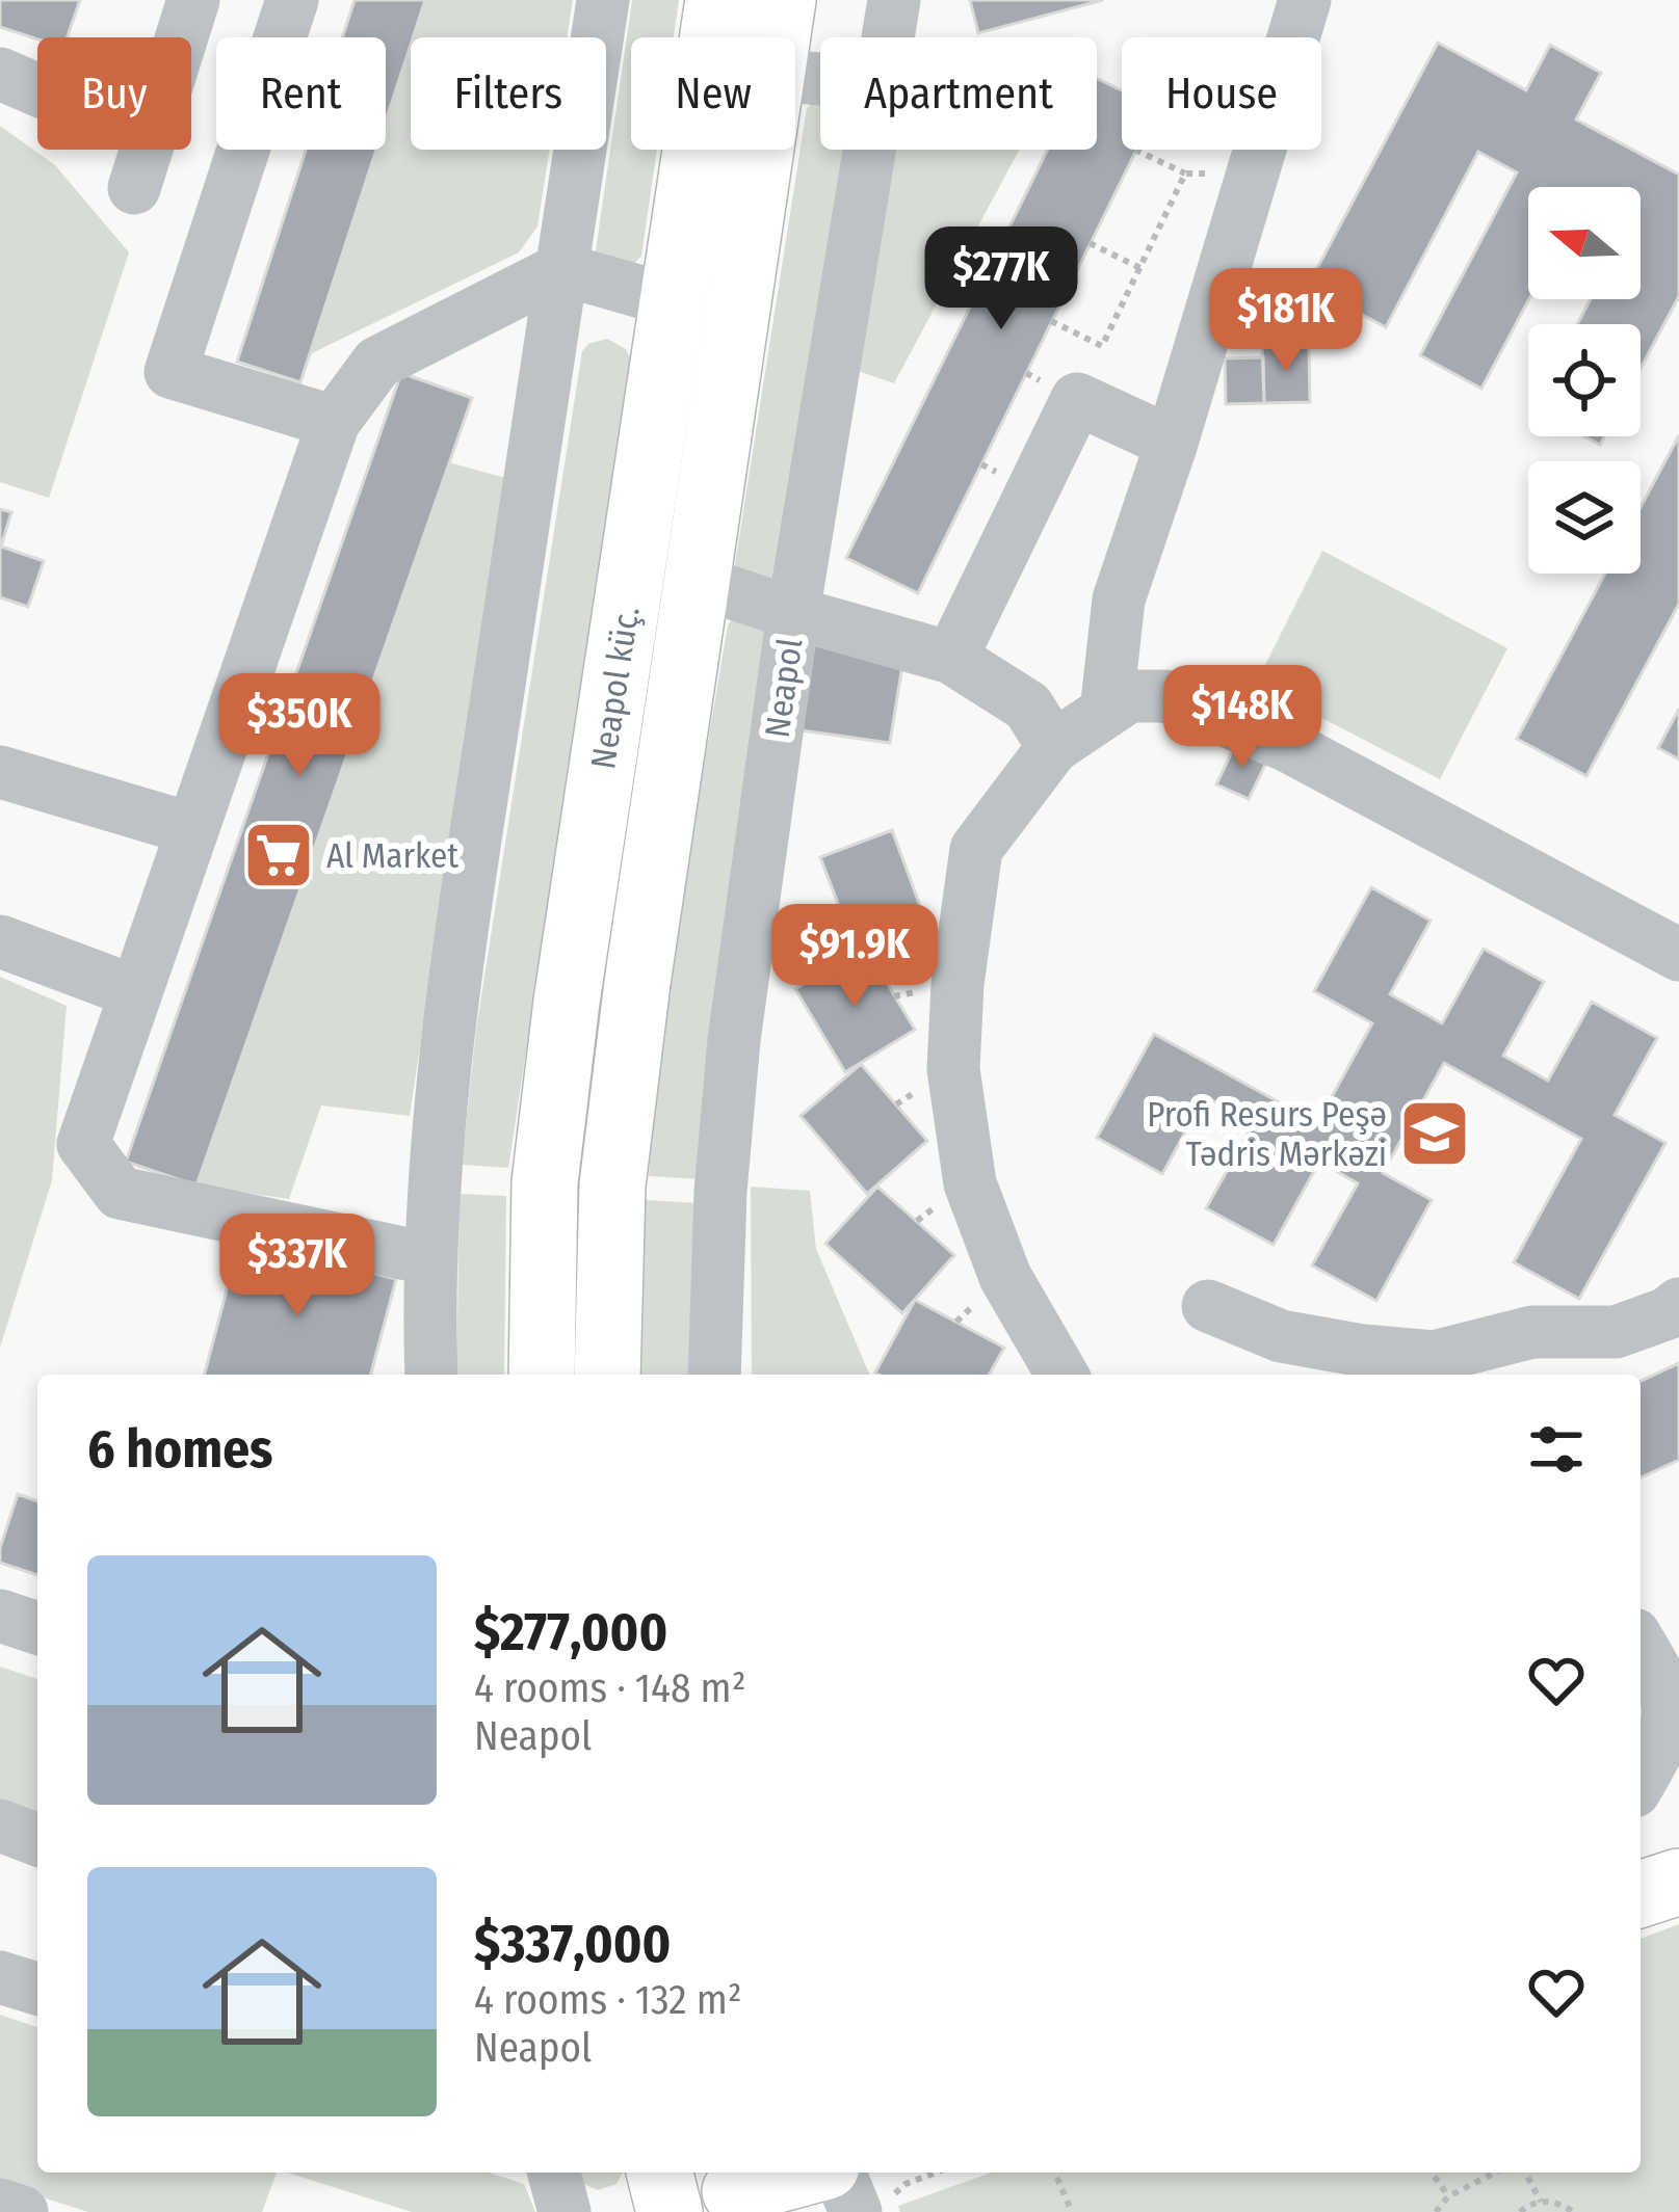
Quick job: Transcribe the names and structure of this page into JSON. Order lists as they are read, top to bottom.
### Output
{
  "streets": {
    "main road": ["Neapol küç."],
    "street": ["Neapol"]
  },
  "places": {
    "supermarket": ["Al Market"],
    "school or university": ["Profi Resurs Peşə Tədris Mərkəzi"]
  },
  "north": "left",
  "page": {
    "chip": [
      "Buy",
      "Rent",
      "Filters",
      "New",
      "Apartment",
      "House"
    ],
    "price": [
      "$277K",
      "$181K",
      "$148K",
      "$350K",
      "$91.9K",
      "$337K"
    ],
    "heading": "6 homes",
    "list": [
      {
        "name": "$277,000",
        "note": "4 rooms · 148 m² · Neapol"
      },
      {
        "name": "$337,000",
        "note": "4 rooms · 132 m² · Neapol"
      }
    ]
  }
}
